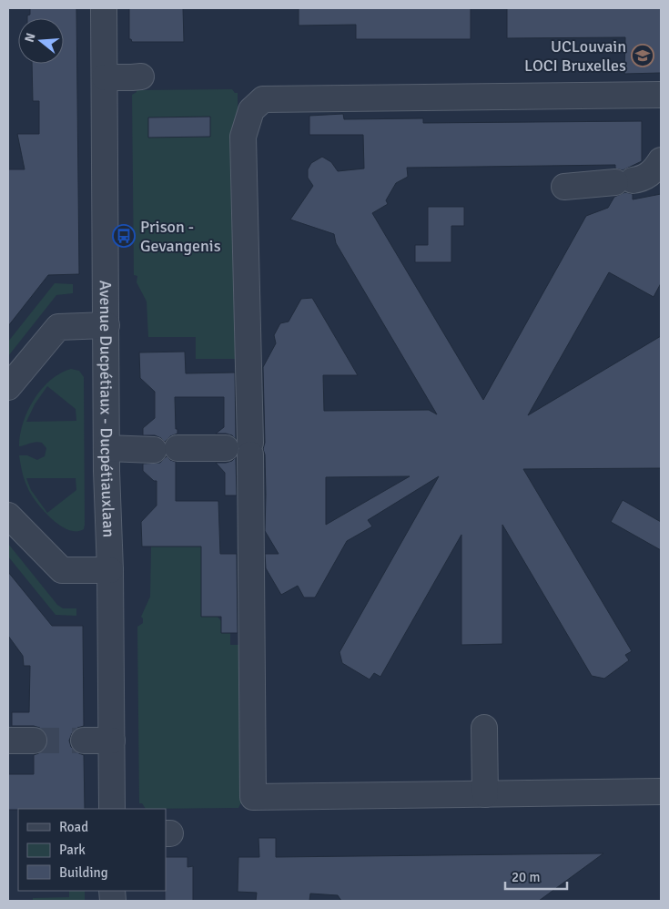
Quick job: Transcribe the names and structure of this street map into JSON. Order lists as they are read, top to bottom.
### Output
{
  "streets": {
    "street": ["Avenue Ducpétiaux - Ducpétiauxlaan"]
  },
  "places": {
    "school or university": ["UCLouvain LOCI Bruxelles"],
    "bus stop": ["Prison - Gevangenis"]
  },
  "legend": ["Road", "Park", "Building"],
  "scale_bar": "20 m",
  "north": "left"
}
